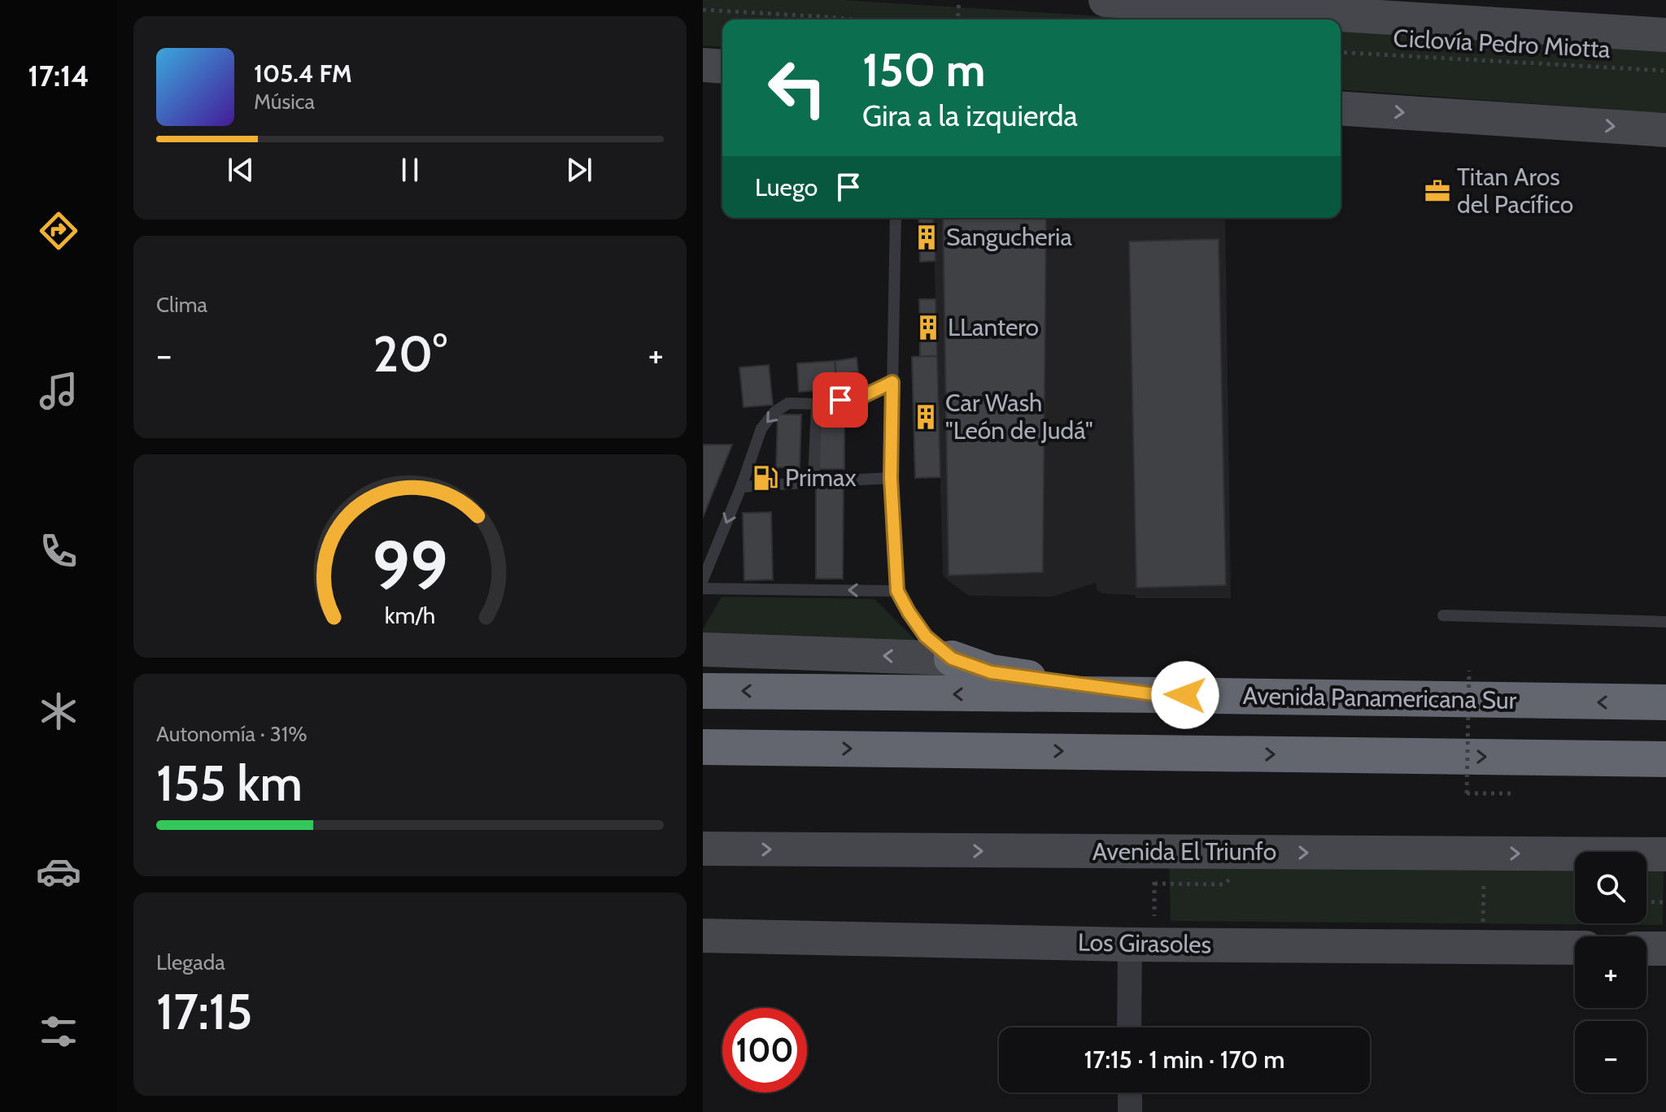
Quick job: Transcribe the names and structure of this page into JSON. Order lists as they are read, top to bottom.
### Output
{
  "streets": {
    "highway": ["Avenida Panamericana Sur"],
    "main road": ["Avenida El Triunfo", "Los Girasoles"],
    "path": ["Ciclovía Pedro Miotta"]
  },
  "one_way": ["Avenida El Triunfo"],
  "places": {
    "office": ["Titan Aros del Pacífico"],
    "building": ["Sangucheria", "LLantero", "Car Wash \"León de Judá\""],
    "fuel station": ["Primax"]
  },
  "page": {
    "tabs": "17:14",
    "turn": ["150 m", "Gira a la izquierda"],
    "song": ["105.4 FM", "Música"],
    "then": "Luego",
    "tile": [
      "Clima",
      ["Autonomía · 31%", "155 km"],
      ["Llegada", "17:15"]
    ],
    "heat": ["−", "20°", "+"],
    "map_buttons": ["+", "−"],
    "limit": "100",
    "trip": "17:15 · 1 min · 170 m",
    "gauge": ["99", "km/h"]
  }
}
